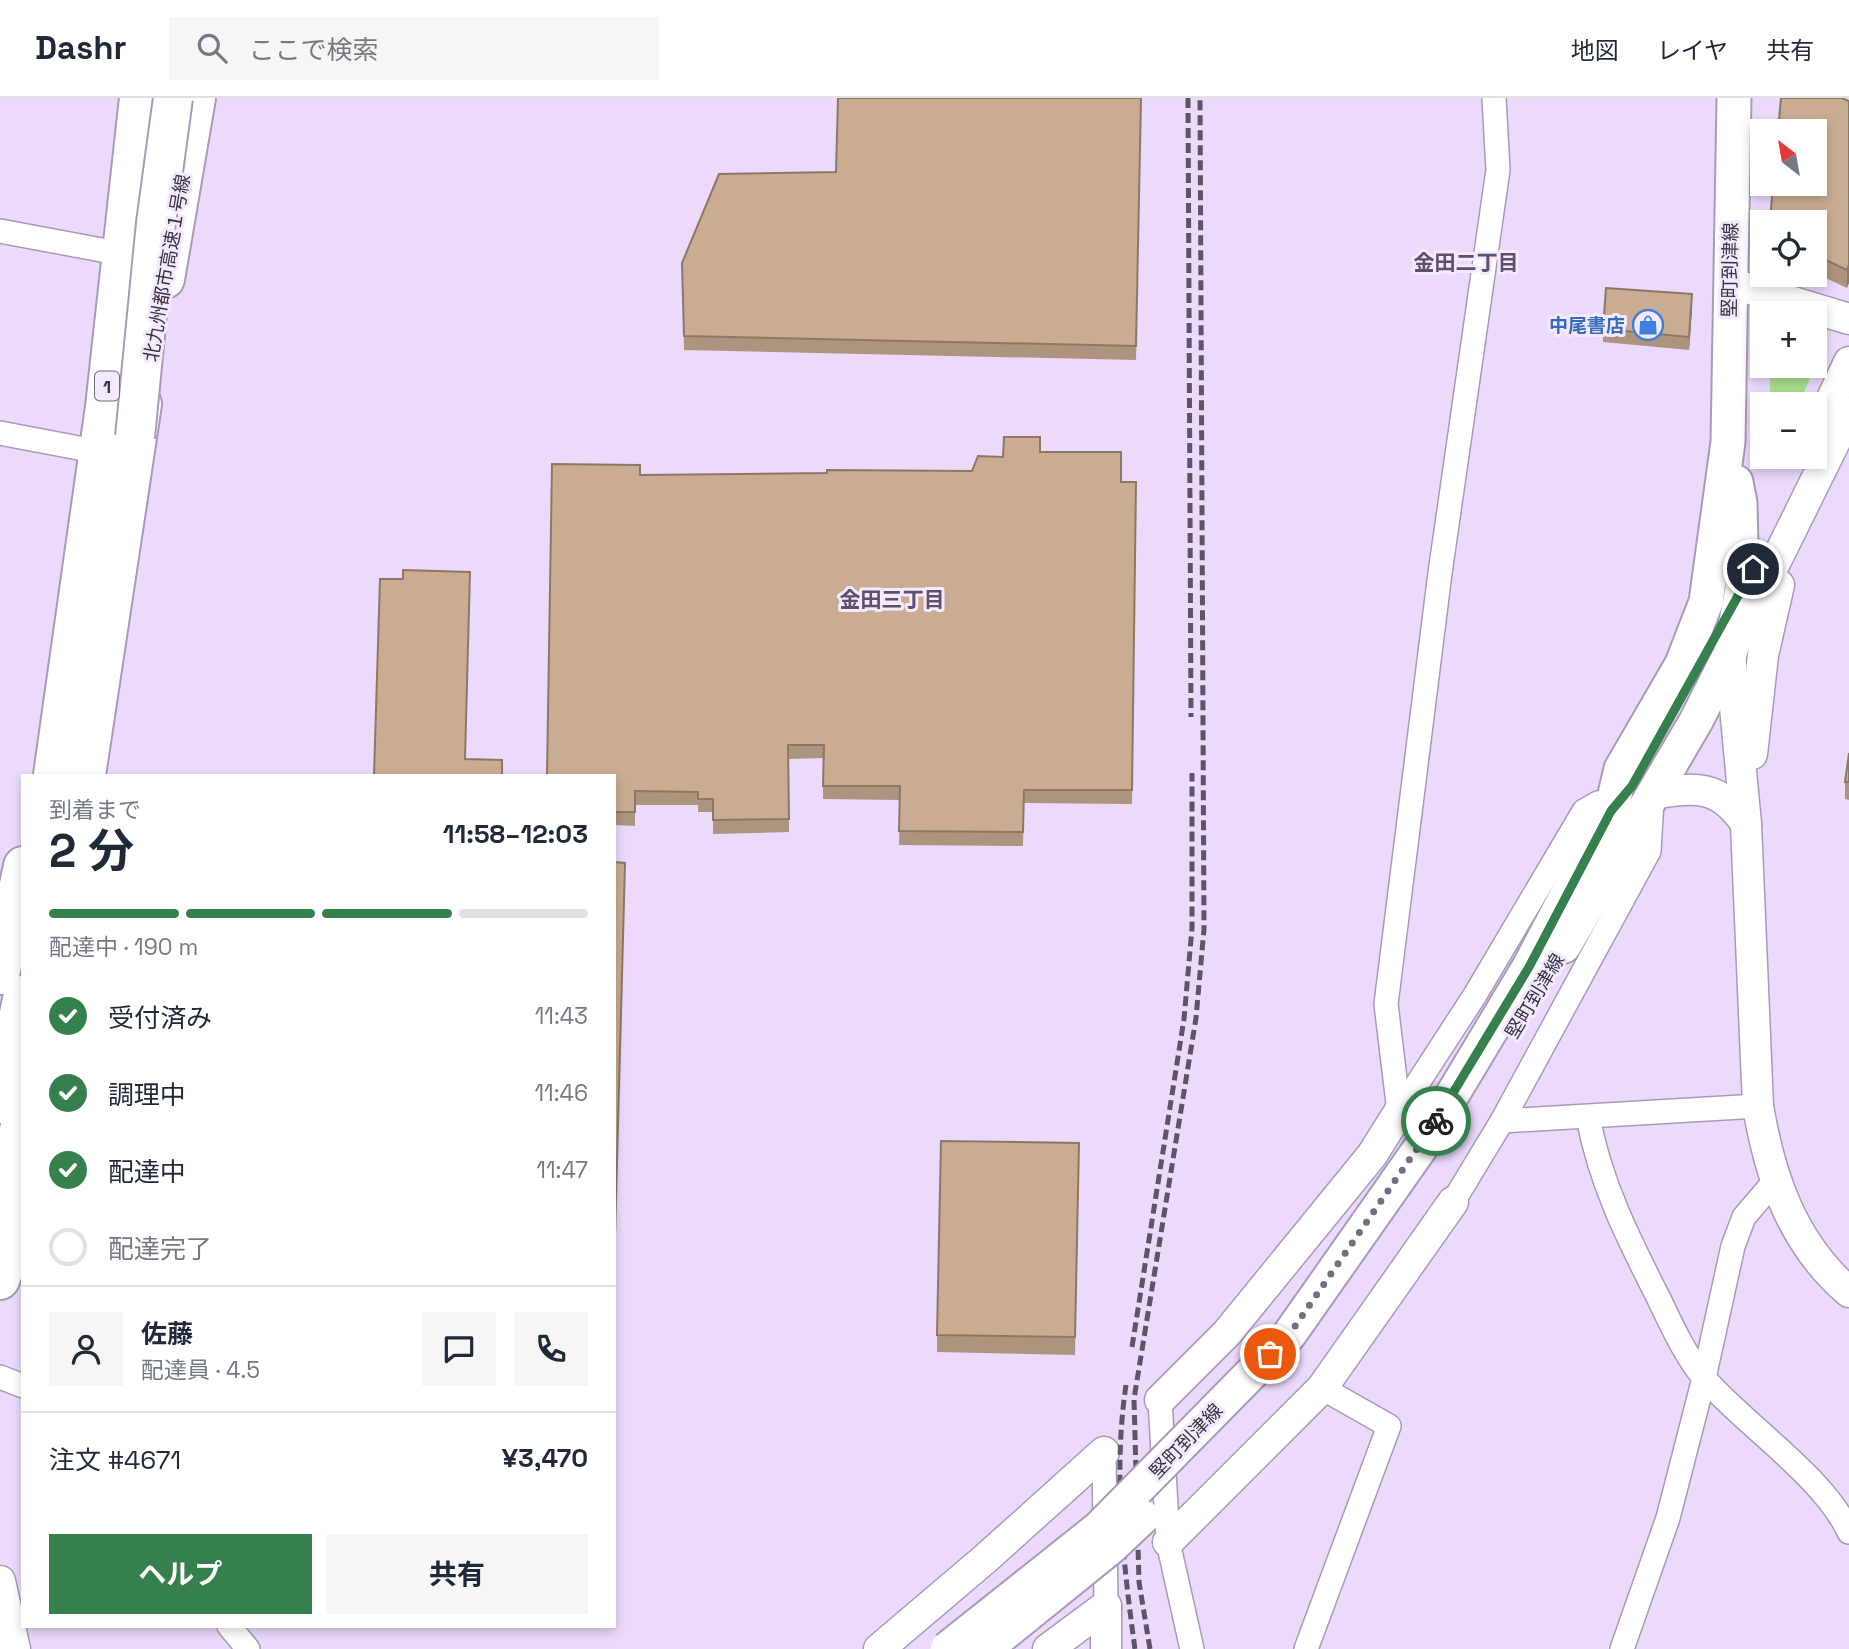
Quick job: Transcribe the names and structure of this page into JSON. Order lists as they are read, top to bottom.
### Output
{
  "streets": {
    "highway": ["北九州都市高速１号線", "1"],
    "main road": ["堅町到津線"]
  },
  "crossings": [
    ["北九州都市高速１号線", "1"]
  ],
  "districts": ["金田二丁目", "金田三丁目"],
  "places": {
    "shop": ["中尾書店"]
  },
  "north": "top left",
  "page": {
    "header": "Dashr",
    "search": "ここで検索",
    "nav": ["地図", "レイヤ", "共有"],
    "map_buttons": ["+", "−"],
    "heading": ["2 分", "到着まで", "11:58–12:03"],
    "panel": [
      "佐藤",
      "配達員 · 4.5",
      "注文 #4671",
      "¥3,470"
    ],
    "bar": "配達中 · 190 m",
    "list": [
      ["受付済み", "11:43"],
      ["調理中", "11:46"],
      ["配達中", "11:47"],
      "配達完了"
    ],
    "buttons": ["ヘルプ", "共有"]
  }
}
